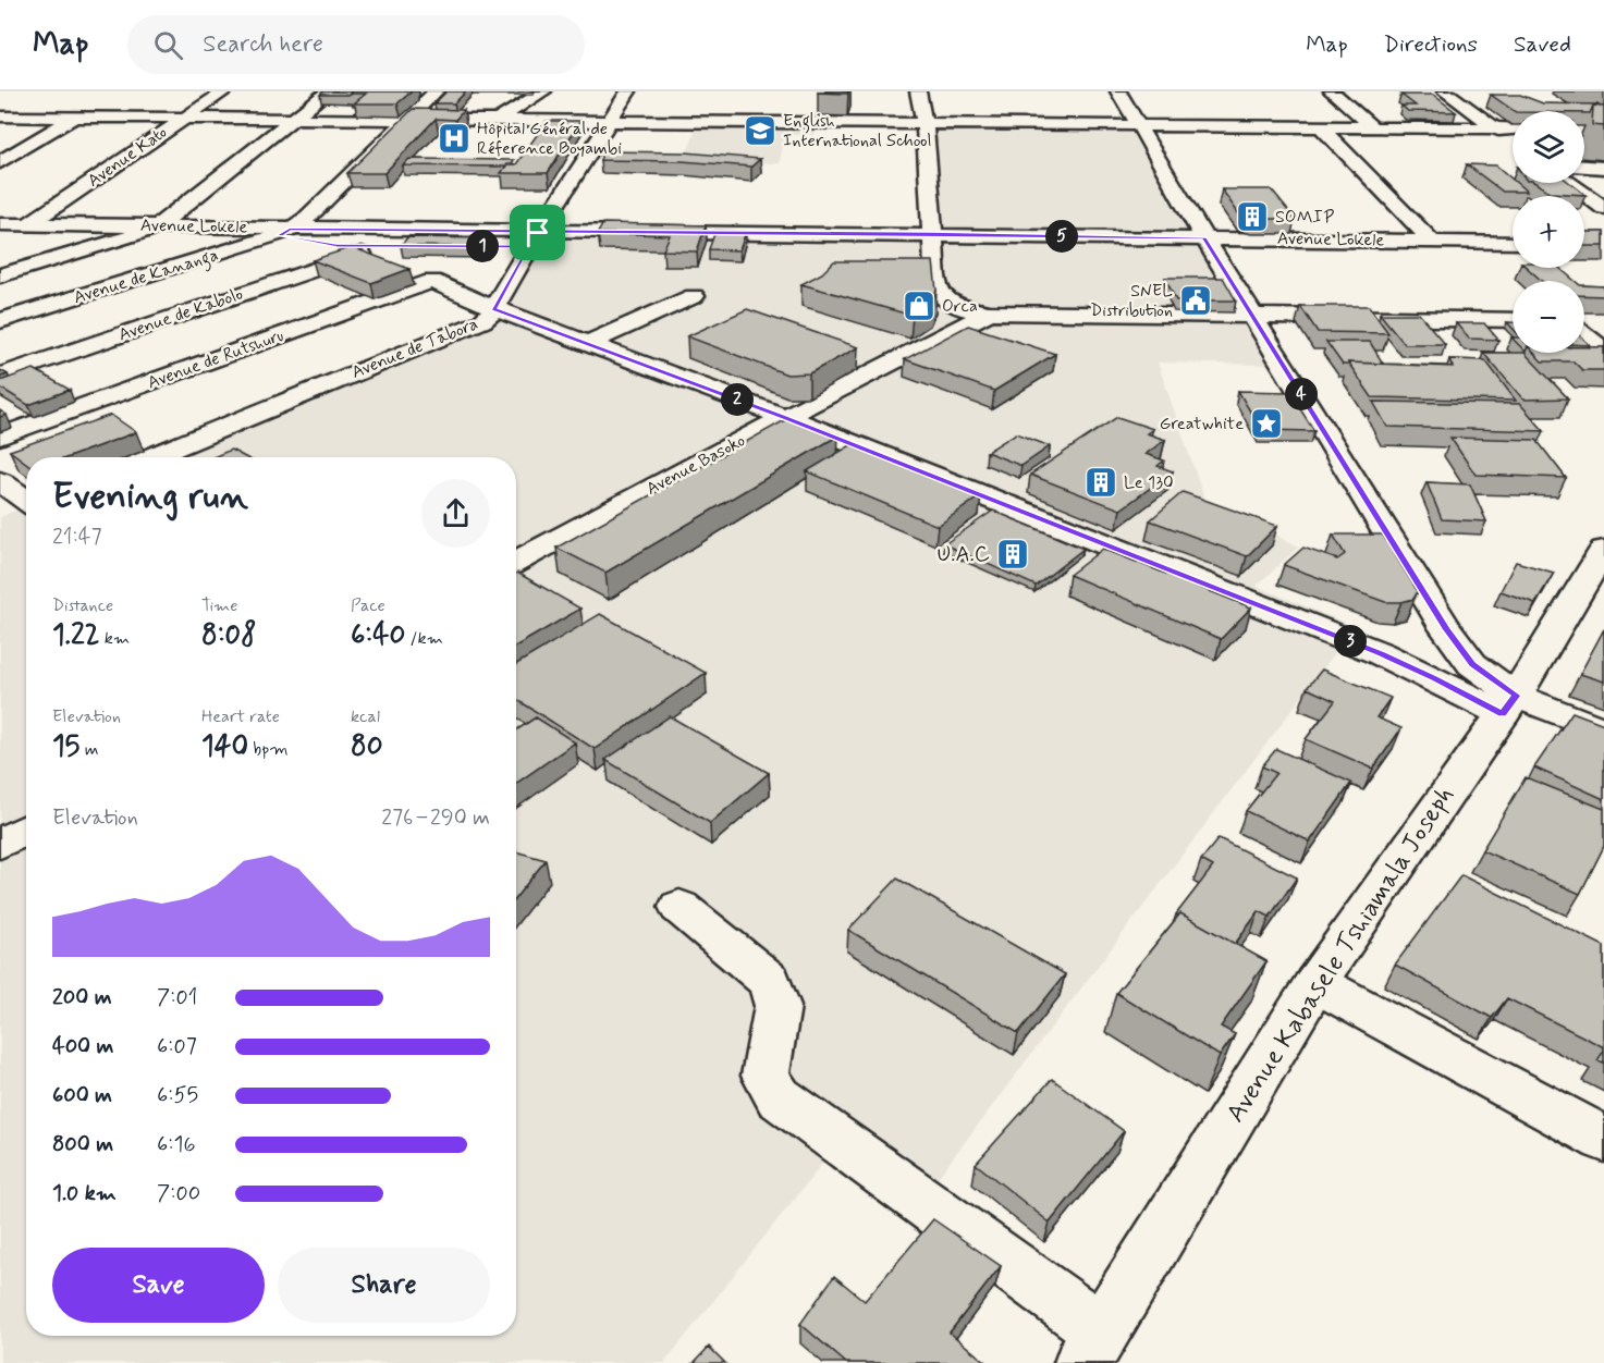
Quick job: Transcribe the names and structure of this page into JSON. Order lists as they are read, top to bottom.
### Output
{
  "streets": {
    "street": [
      "Avenue Kato",
      "Avenue Lokele",
      "Avenue de Kananga",
      "Avenue de Kabolo",
      "Avenue de Tabora",
      "Avenue de Rutshuru",
      "Avenue Basoko",
      "Avenue Kabasele Tshiamala Joseph"
    ]
  },
  "crossings": [
    ["Avenue Kato", "Avenue Lokele"],
    ["Avenue Lokele", "Avenue de Kananga"],
    ["Avenue Lokele", "Avenue de Tabora"],
    ["Avenue de Tabora", "Avenue de Rutshuru"]
  ],
  "places": {
    "school or university": ["English International School"],
    "hospital": ["Hôpital Général de Réference Boyambi"],
    "building": ["SOMIP", "Le 130", "U.A.C"],
    "public building": ["SNEL Distribution"],
    "shop": ["Orca"],
    "place": ["Greatwhite"]
  },
  "page": {
    "header": "Map",
    "search": "Search here",
    "nav": ["Map", "Directions", "Saved"],
    "map_buttons": ["+", "−"],
    "pins": [
      "5",
      "1",
      "4",
      "2",
      "3"
    ],
    "heading": ["Evening run", "21:47"],
    "stats": [
      ["Distance", "1.22 km"],
      ["Time", "8:08"],
      ["Pace", "6:40 /km"],
      ["Elevation", "15 m"],
      ["Heart rate", "140 bpm"],
      ["kcal", "80"]
    ],
    "chart": ["Elevation", "276–290 m"],
    "list": [
      {
        "name": "200 m",
        "note": "7:01"
      },
      {
        "name": "400 m",
        "note": "6:07"
      },
      {
        "name": "600 m",
        "note": "6:55"
      },
      {
        "name": "800 m",
        "note": "6:16"
      },
      {
        "name": "1.0 km",
        "note": "7:00"
      }
    ],
    "buttons": ["Save", "Share"]
  }
}
